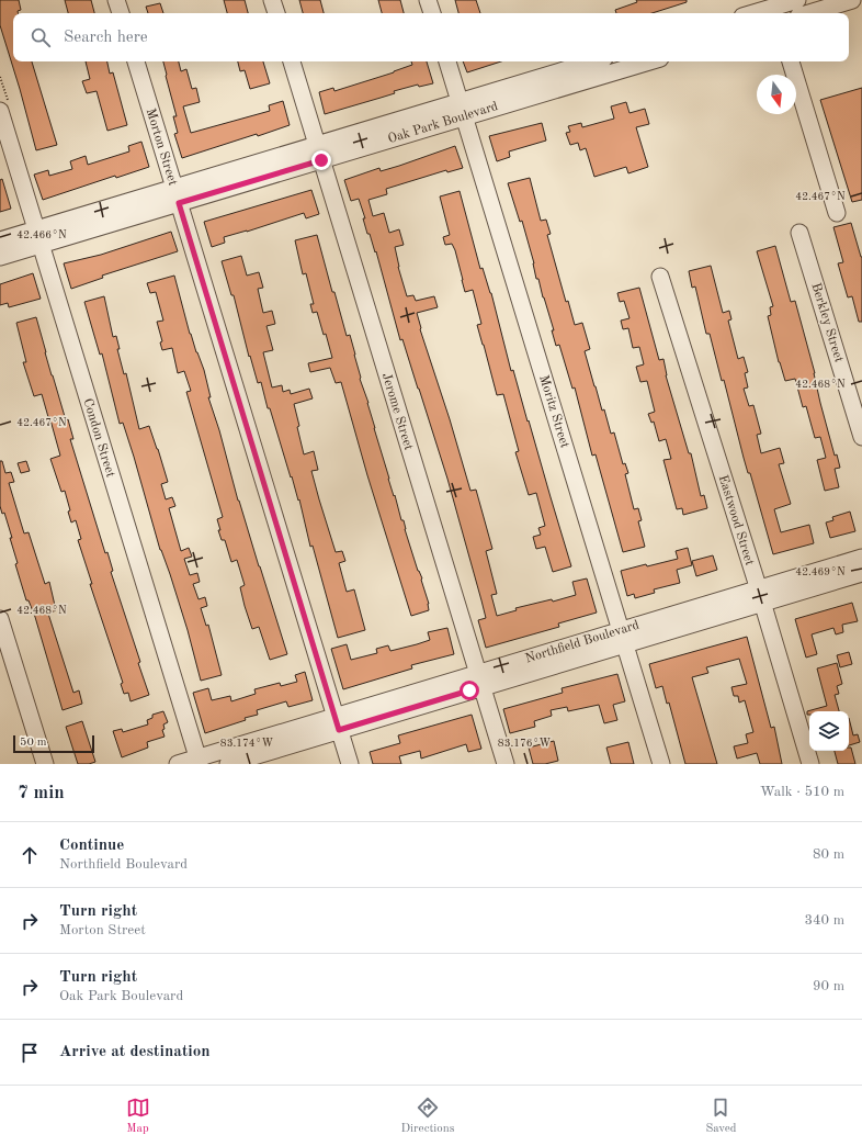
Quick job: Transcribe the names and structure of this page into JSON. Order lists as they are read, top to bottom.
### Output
{
  "streets": {
    "street": [
      "Oak Park Boulevard",
      "Morton Street",
      "Berkley Street",
      "Jerome Street",
      "Moritz Street",
      "Condon Street",
      "Eastwood Street",
      "Northfield Boulevard"
    ]
  },
  "crossings": [
    ["Oak Park Boulevard", "Morton Street"],
    ["Oak Park Boulevard", "Jerome Street"],
    ["Oak Park Boulevard", "Moritz Street"],
    ["Oak Park Boulevard", "Condon Street"],
    ["Morton Street", "Northfield Boulevard"],
    ["Jerome Street", "Northfield Boulevard"],
    ["Moritz Street", "Northfield Boulevard"],
    ["Condon Street", "Northfield Boulevard"],
    ["Eastwood Street", "Northfield Boulevard"]
  ],
  "scale_bar": "50 m",
  "north": "bottom",
  "page": {
    "search": "Search here",
    "scale": "50 m",
    "heading": ["7 min", "Walk · 510 m"],
    "list": [
      ["Continue", "Northfield Boulevard", "80 m"],
      ["Turn right", "Morton Street", "340 m"],
      ["Turn right", "Oak Park Boulevard", "90 m"],
      "Arrive at destination"
    ],
    "nav": ["Map", "Directions", "Saved"]
  },
  "coordinates": [
    "42.467°N",
    "42.466°N",
    "42.468°N",
    "42.469°N",
    "83.174°W",
    "83.176°W"
  ]
}
